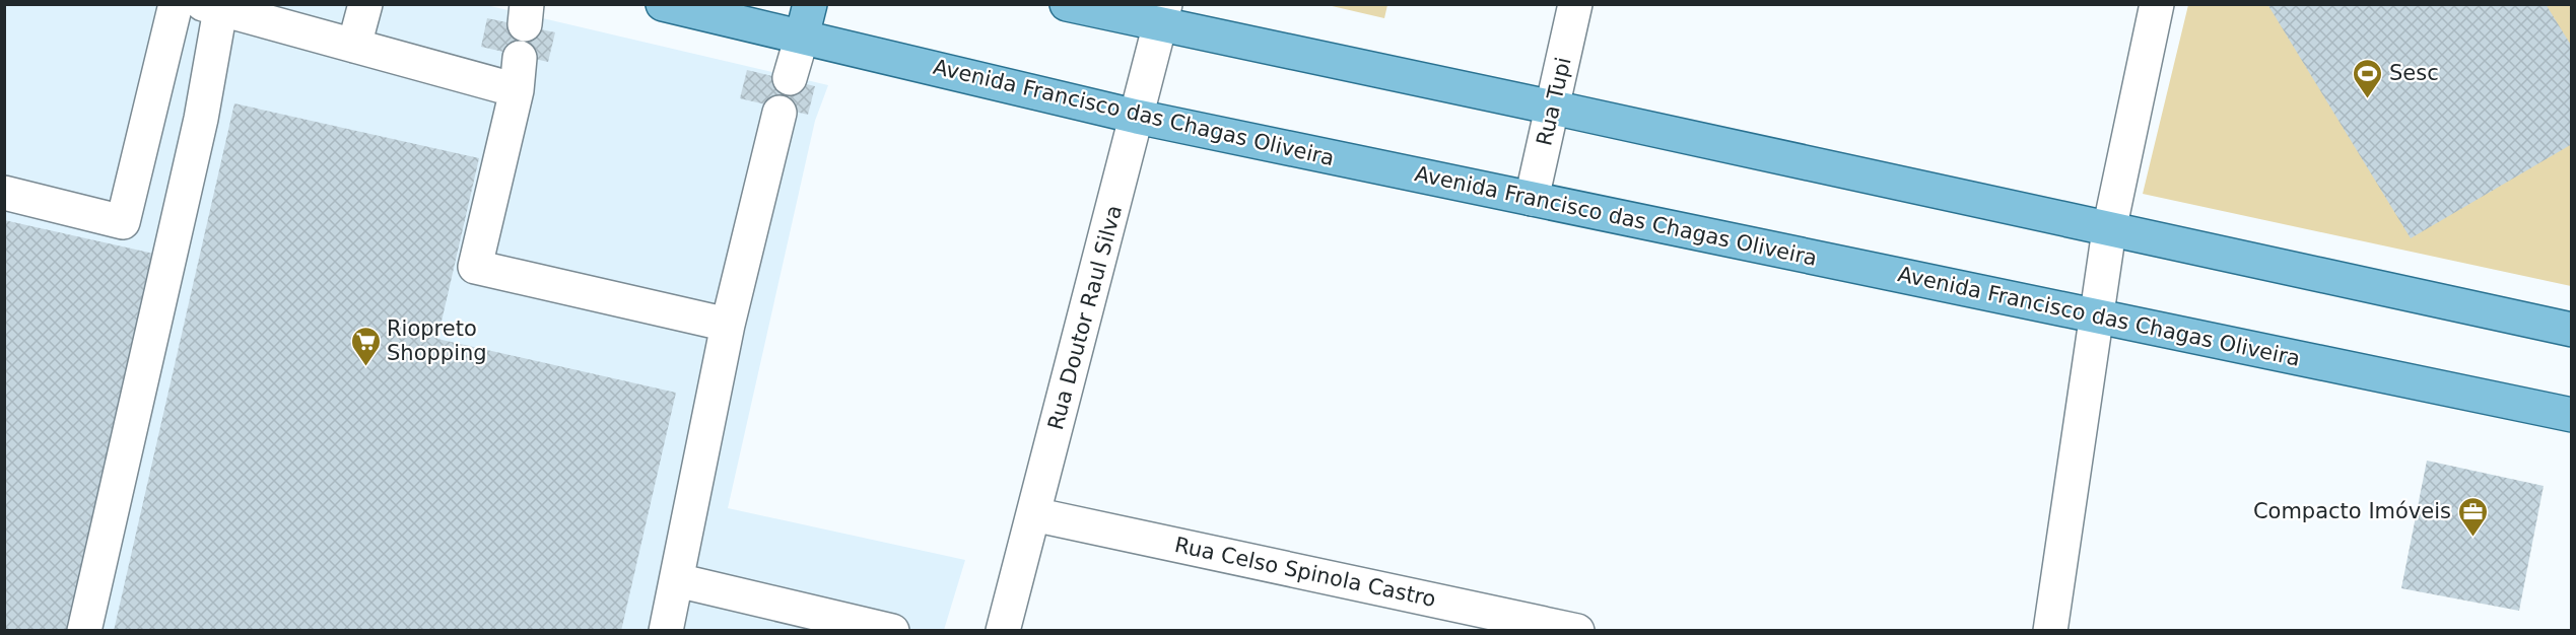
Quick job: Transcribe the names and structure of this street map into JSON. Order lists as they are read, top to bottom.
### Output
{
  "streets": {
    "main road": ["Avenida Francisco das Chagas Oliveira"],
    "street": ["Rua Tupi", "Rua Doutor Raul Silva", "Rua Celso Spinola Castro"]
  },
  "crossings": [
    ["Rua Tupi", "Avenida Francisco das Chagas Oliveira"],
    ["Avenida Francisco das Chagas Oliveira", "Rua Doutor Raul Silva"],
    ["Rua Doutor Raul Silva", "Rua Celso Spinola Castro"]
  ],
  "places": {
    "sports": ["Sesc"],
    "supermarket": ["Riopreto Shopping"],
    "office": ["Compacto Imóveis"]
  }
}
